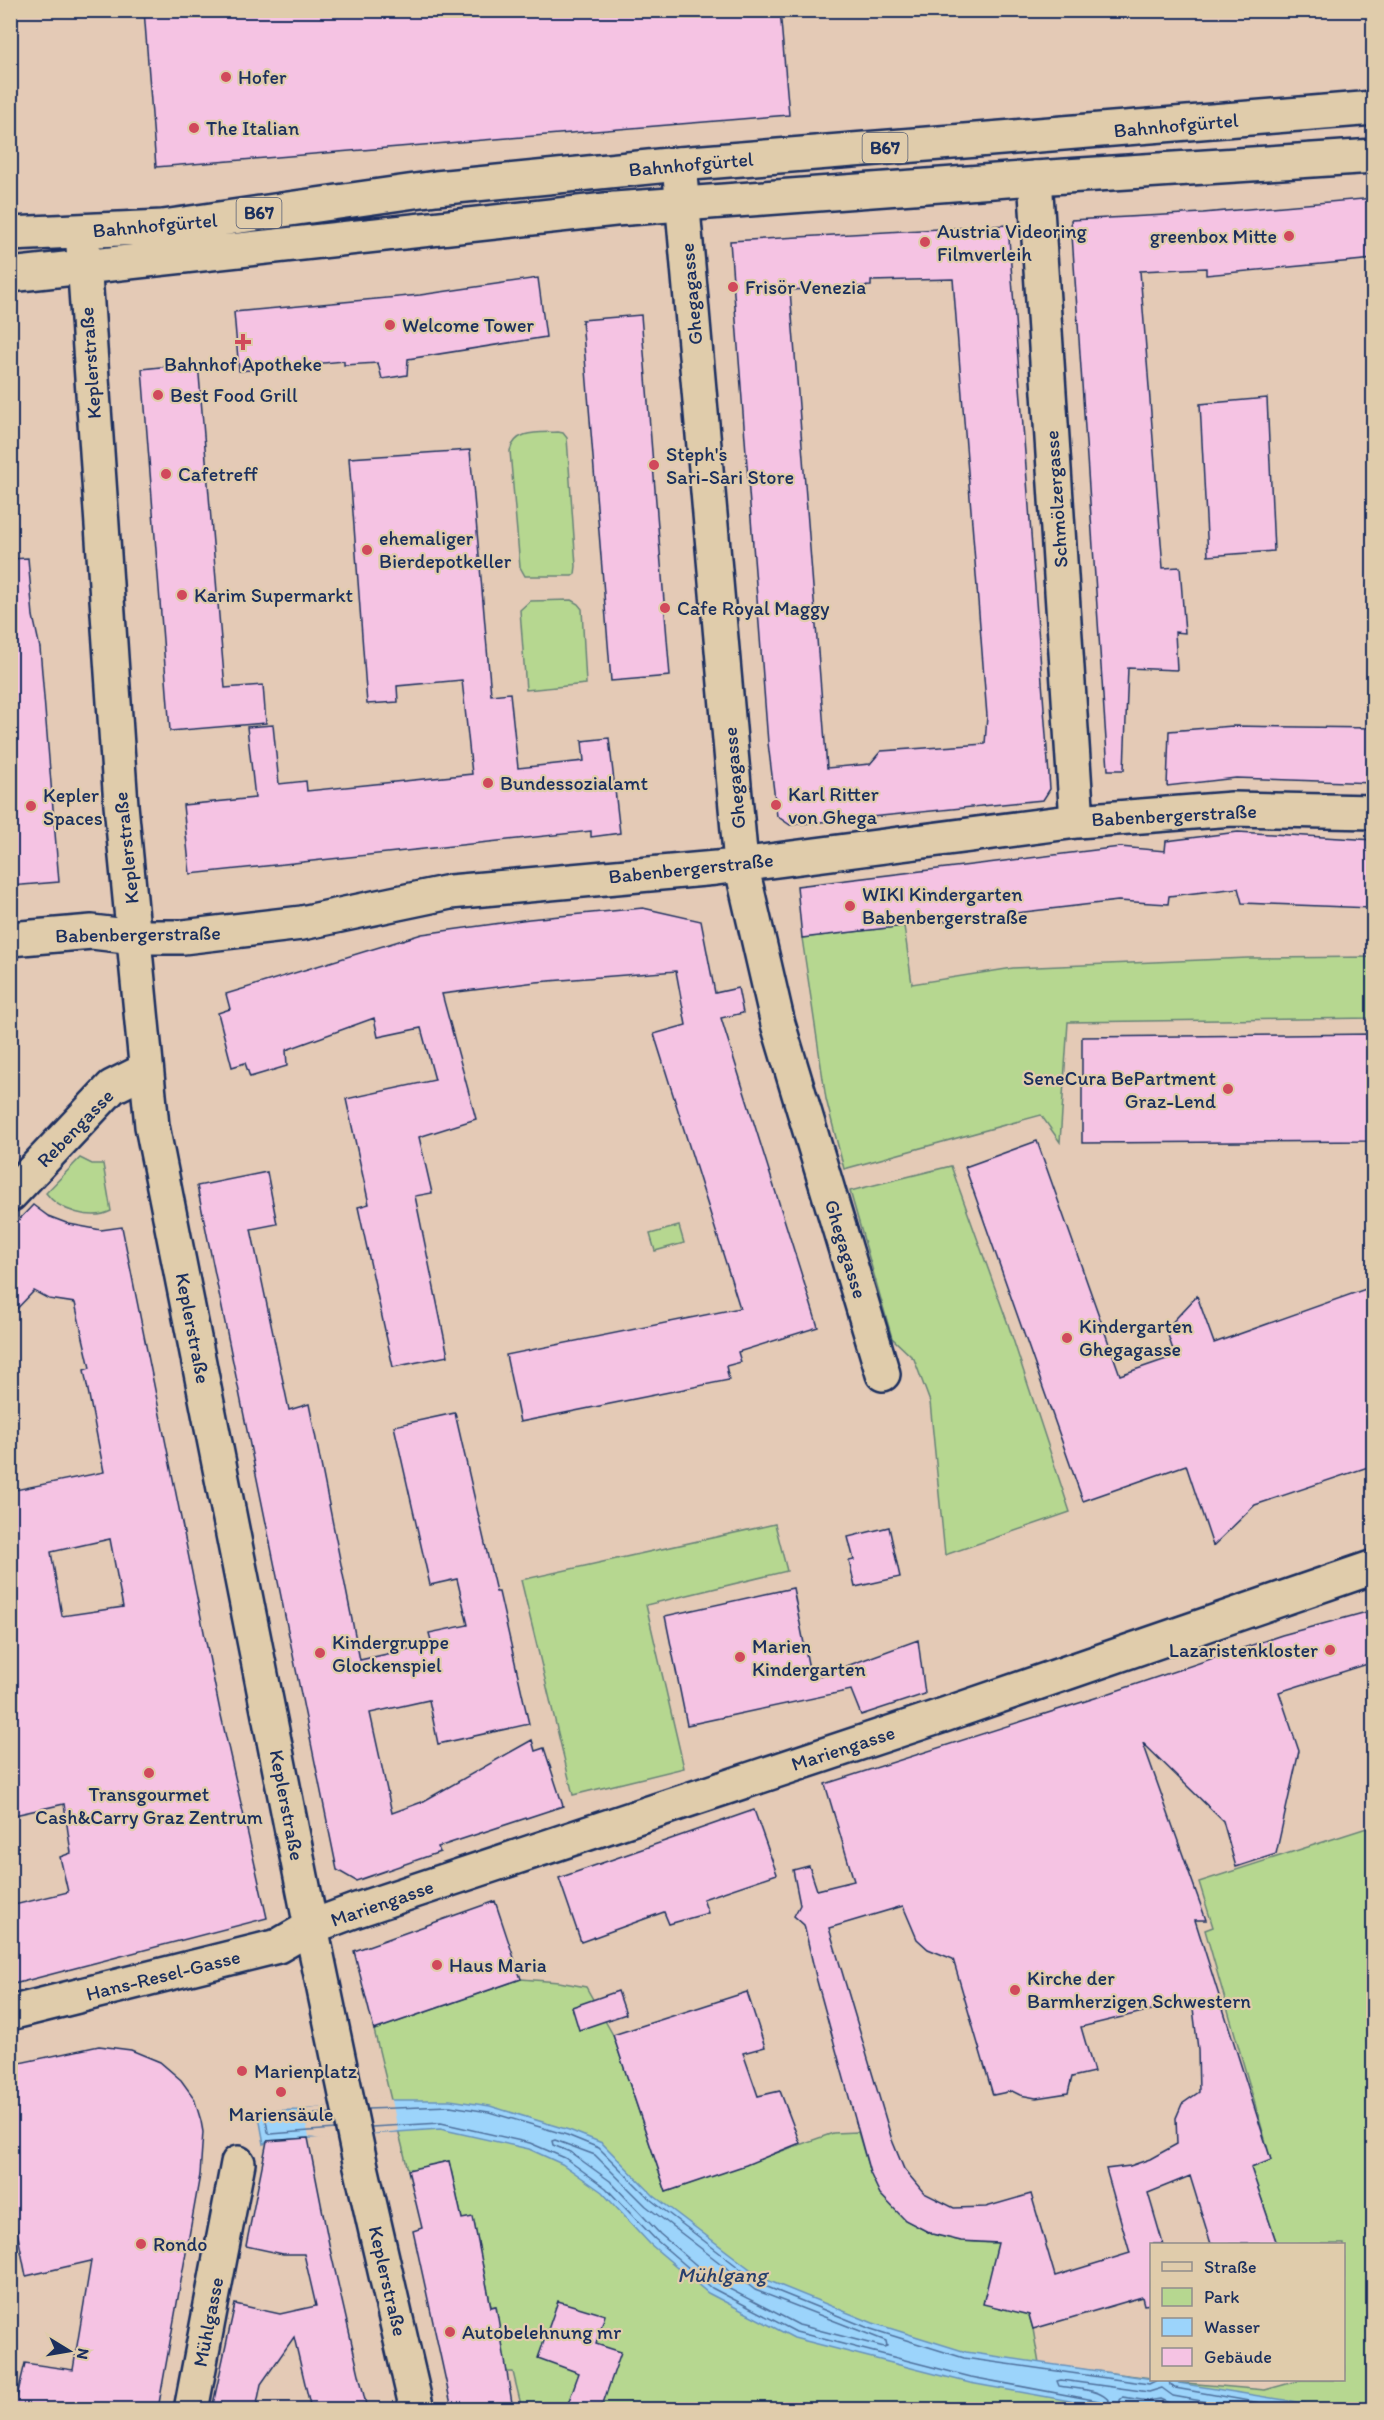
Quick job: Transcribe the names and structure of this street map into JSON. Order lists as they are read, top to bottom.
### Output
{
  "streets": {
    "street": [
      "Bahnhofgürtel",
      "B67",
      "Ghegagasse",
      "Keplerstraße",
      "Schmölzergasse",
      "Babenbergerstraße",
      "Rebengasse",
      "Mariengasse",
      "Hans-Resel-Gasse",
      "Mühlgasse"
    ]
  },
  "crossings": [
    ["Bahnhofgürtel", "Ghegagasse"],
    ["Bahnhofgürtel", "Keplerstraße"],
    ["Bahnhofgürtel", "Schmölzergasse"],
    ["Ghegagasse", "Babenbergerstraße"],
    ["Keplerstraße", "Babenbergerstraße"],
    ["Keplerstraße", "Rebengasse"],
    ["Keplerstraße", "Mariengasse"],
    ["Keplerstraße", "Hans-Resel-Gasse"],
    ["Schmölzergasse", "Babenbergerstraße"],
    ["Mariengasse", "Hans-Resel-Gasse"]
  ],
  "water": ["Mühlgang"],
  "places": {
    "other": [
      "Hofer",
      "The Italian",
      "greenbox Mitte",
      "Austria Videoring Filmverleih",
      "Frisör Venezia",
      "Welcome Tower",
      "Best Food Grill",
      "Steph's Sari-Sari Store",
      "Cafetreff",
      "ehemaliger Bierdepotkeller",
      "Karim Supermarkt",
      "Cafe Royal Maggy",
      "Bundessozialamt",
      "Karl Ritter von Ghega",
      "Kepler Spaces",
      "WIKI Kindergarten Babenbergerstraße",
      "SeneCura BePartment Graz-Lend",
      "Kindergarten Ghegagasse",
      "Lazaristenkloster",
      "Kindergruppe Glockenspiel",
      "Marien Kindergarten",
      "Transgourmet Cash&Carry Graz Zentrum",
      "Haus Maria",
      "Kirche der Barmherzigen Schwestern",
      "Marienplatz",
      "Mariensäule",
      "Rondo",
      "Autobelehnung mr"
    ],
    "health": ["Bahnhof Apotheke"]
  },
  "legend": [
    "Straße",
    "Park",
    "Wasser",
    "Gebäude"
  ],
  "north": "right"
}
